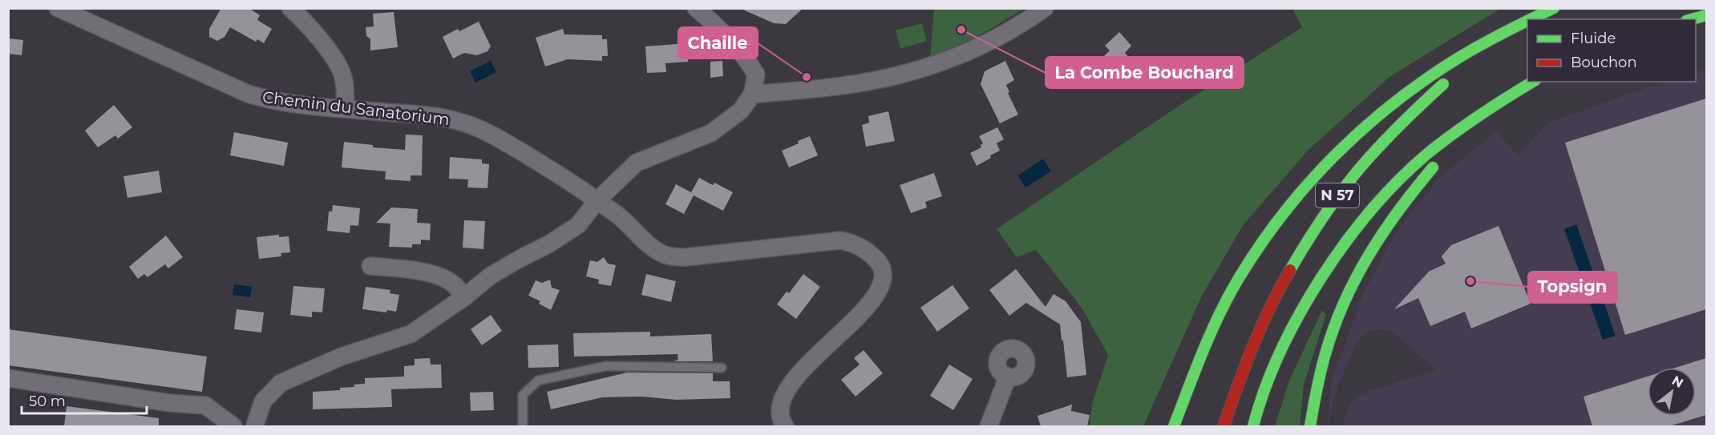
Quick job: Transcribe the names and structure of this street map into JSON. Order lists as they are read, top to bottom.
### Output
{
  "streets": {
    "highway": ["N 57"],
    "street": ["Chemin du Sanatorium"]
  },
  "places": ["La Combe Bouchard", "Chaille", "Topsign"],
  "legend": ["Fluide", "Bouchon"],
  "scale_bar": "50 m",
  "north": "top right"
}
